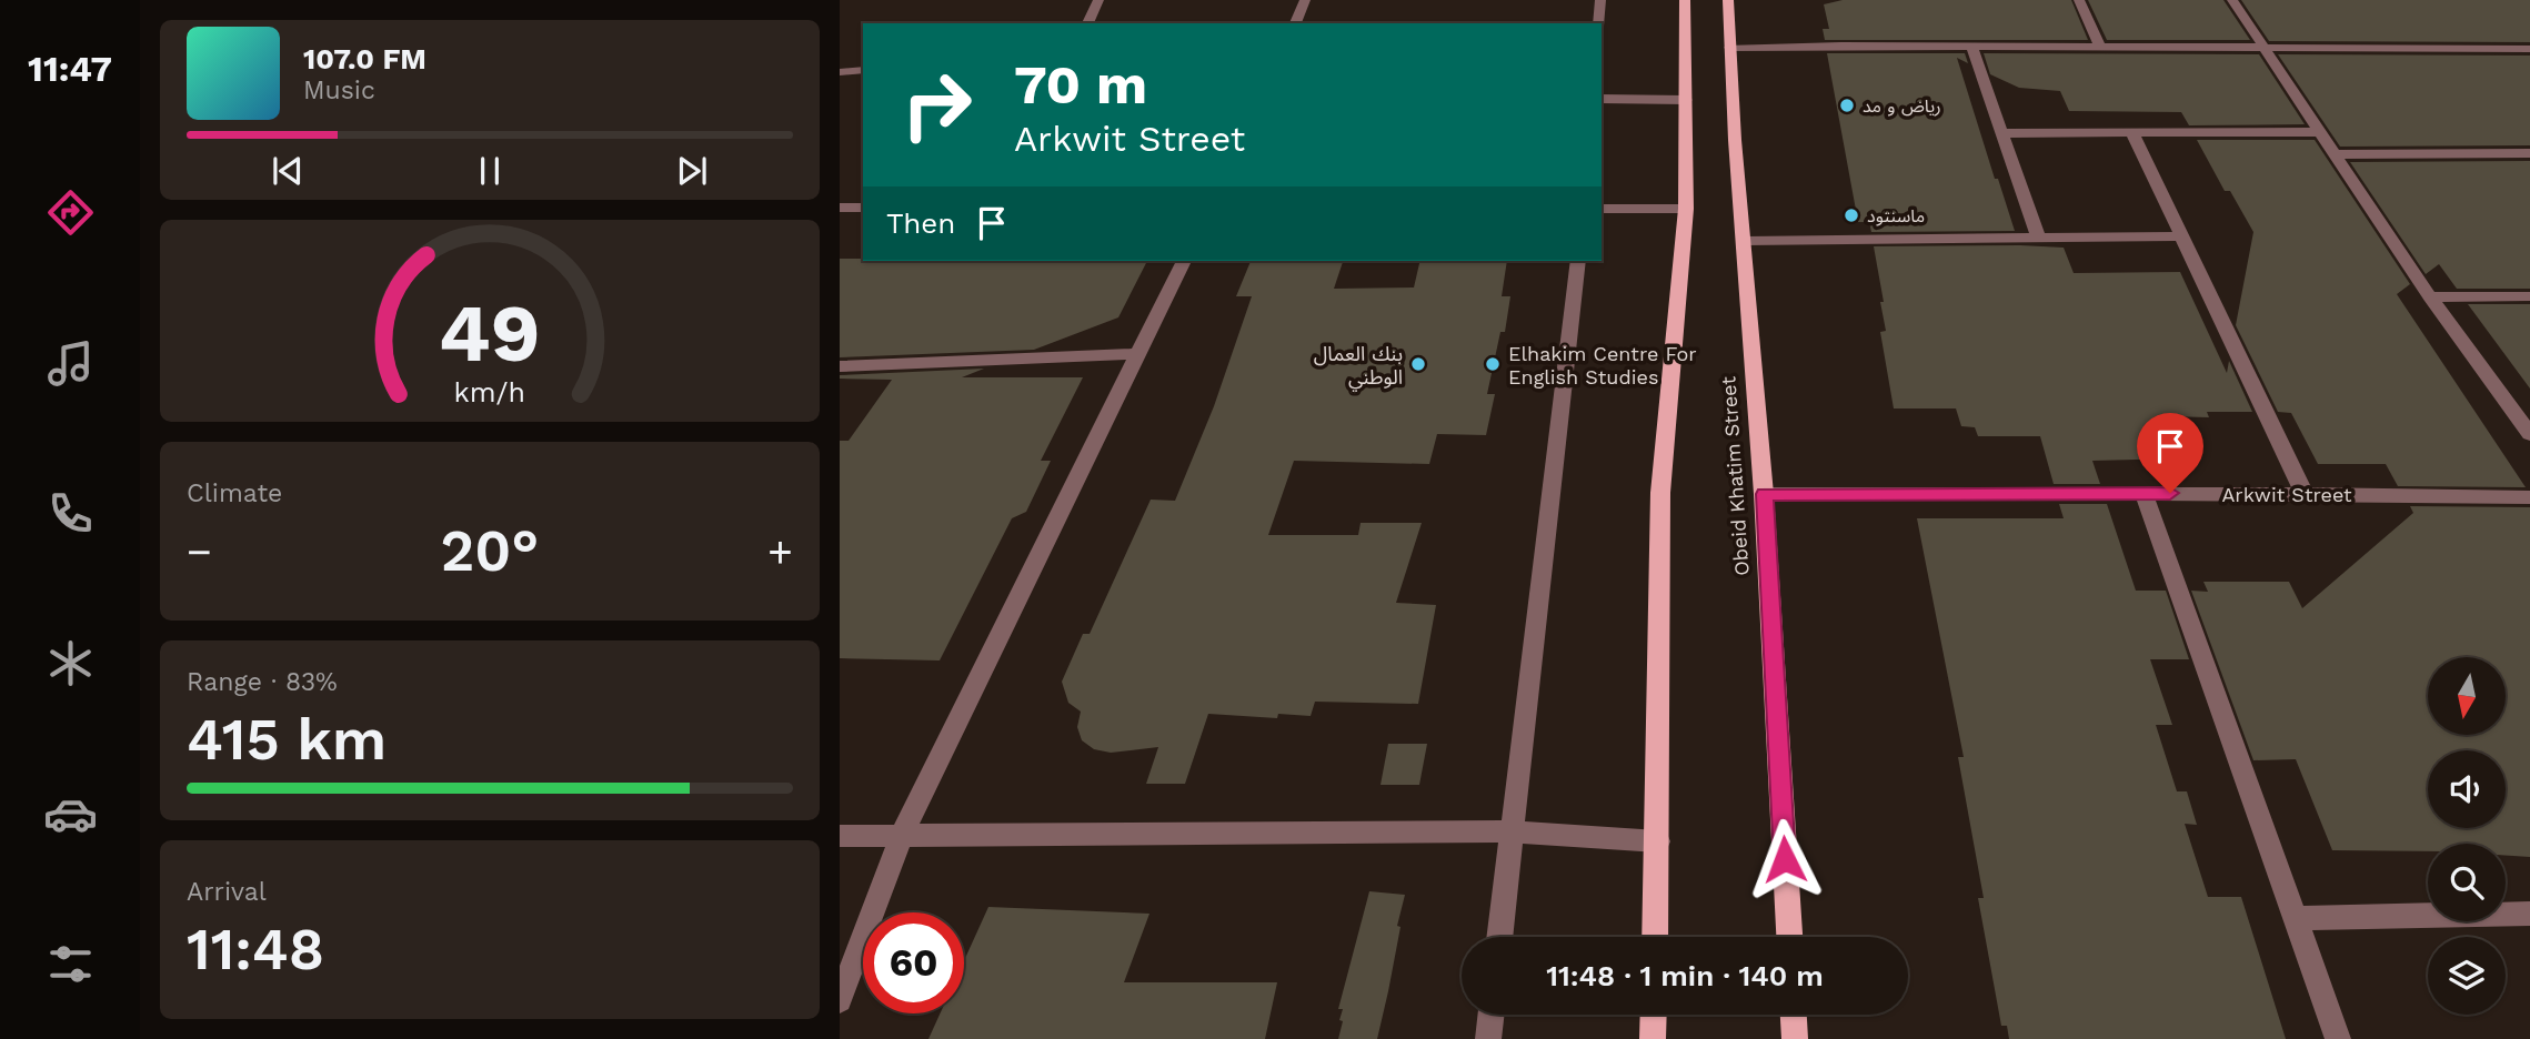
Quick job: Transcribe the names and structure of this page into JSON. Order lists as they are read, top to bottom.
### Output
{
  "streets": {
    "main road": ["Obeid Khatim Street"],
    "street": ["Arkwit Street"]
  },
  "crossings": [
    ["Obeid Khatim Street", "Arkwit Street"]
  ],
  "places": [
    "رياض و مد",
    "ماسنتود",
    "بنك العمال الوطني",
    "Elhakim Centre For English Studies"
  ],
  "north": "bottom",
  "page": {
    "tabs": "11:47",
    "turn": ["70 m", "Arkwit Street"],
    "song": ["107.0 FM", "Music"],
    "then": "Then",
    "tile": [
      "Climate",
      ["Range · 83%", "415 km"],
      ["Arrival", "11:48"]
    ],
    "heat": ["−", "20°", "+"],
    "limit": "60",
    "trip": "11:48 · 1 min · 140 m",
    "gauge": ["49", "km/h"]
  }
}
